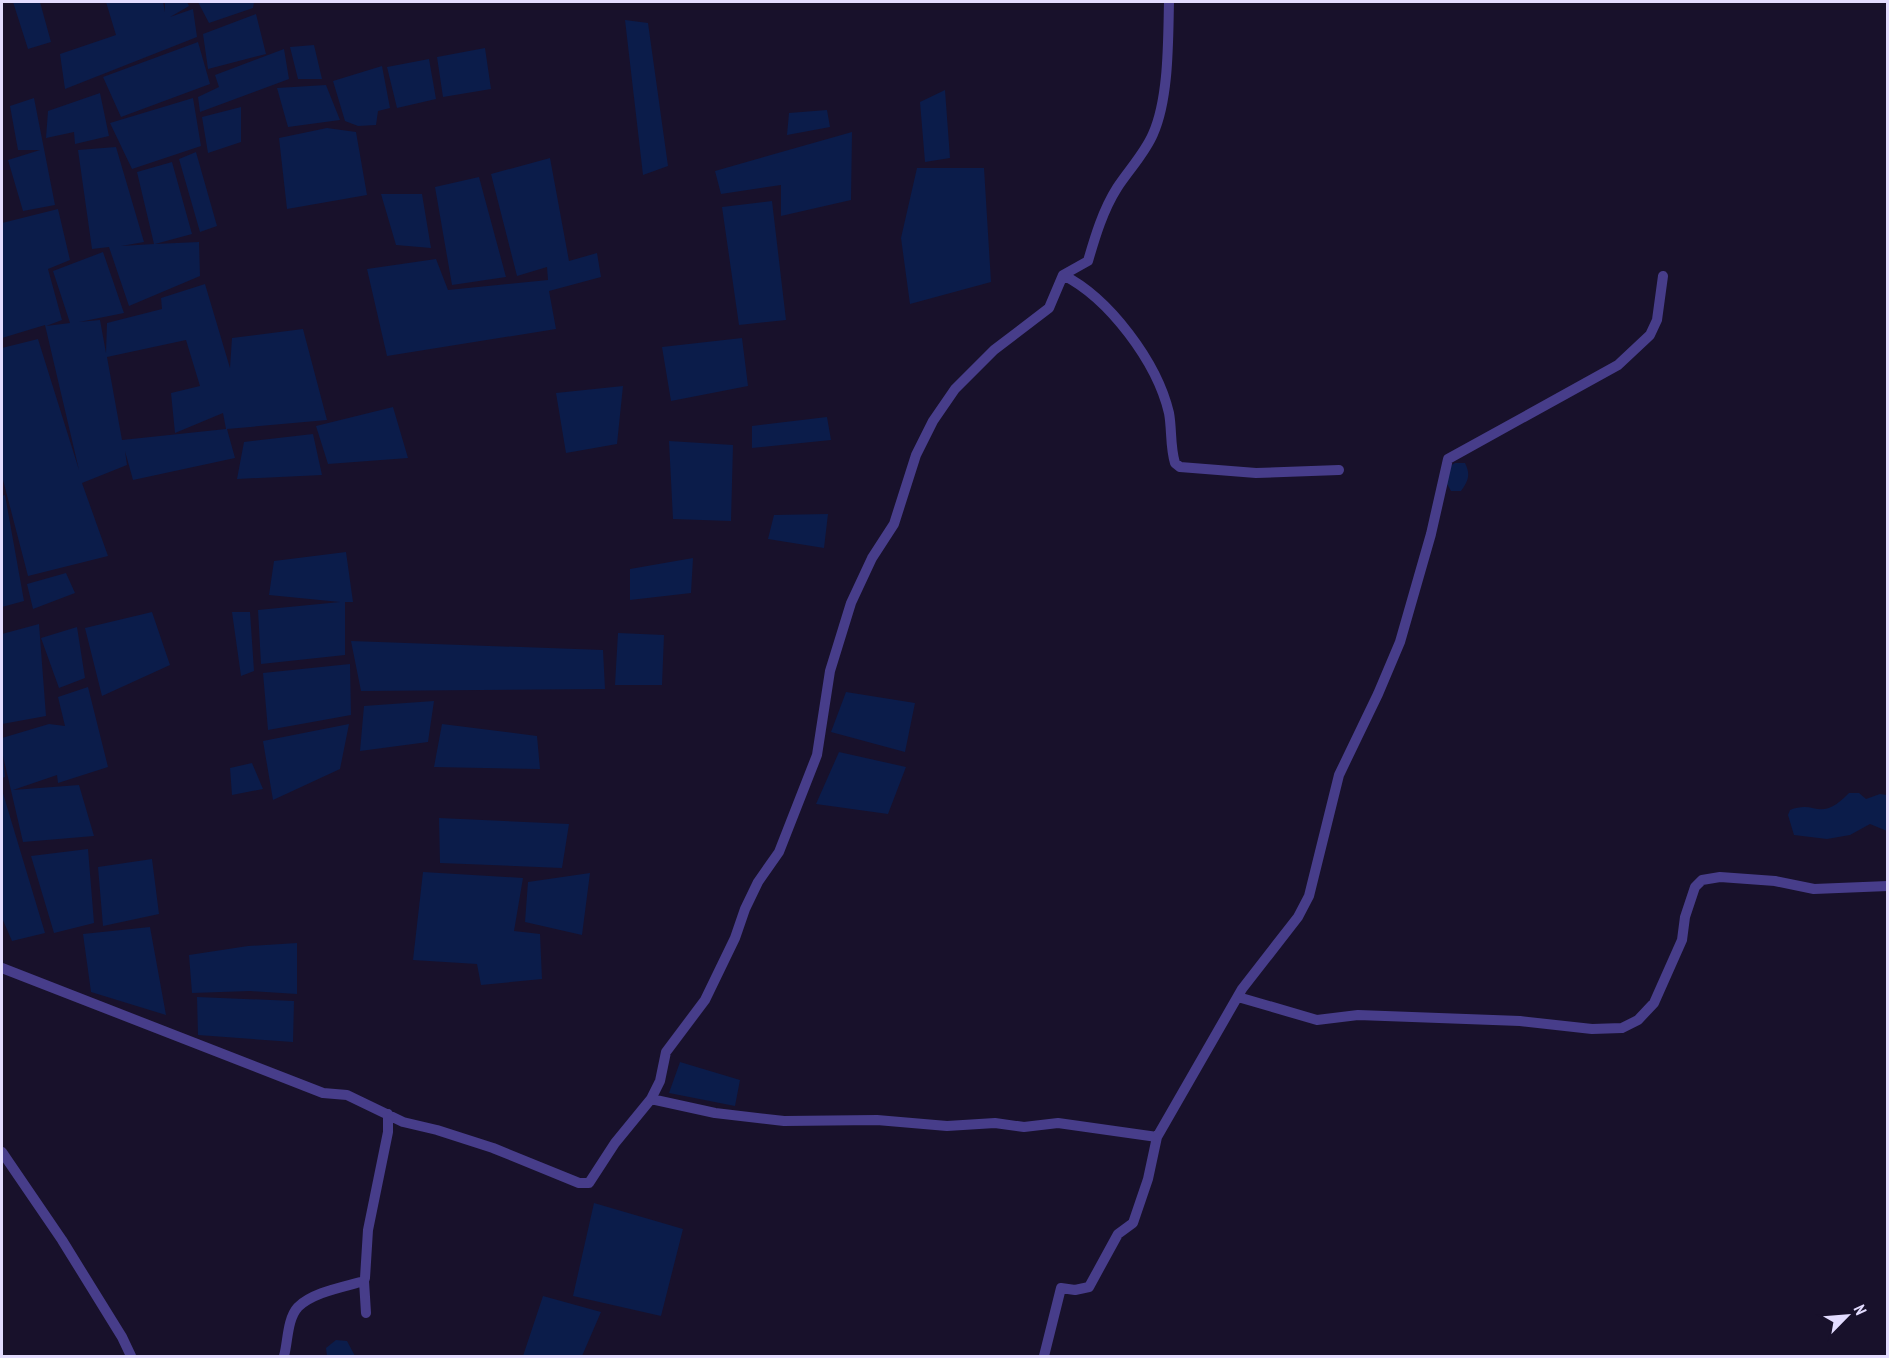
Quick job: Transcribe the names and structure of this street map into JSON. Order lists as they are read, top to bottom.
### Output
{
  "north": "top right"
}
